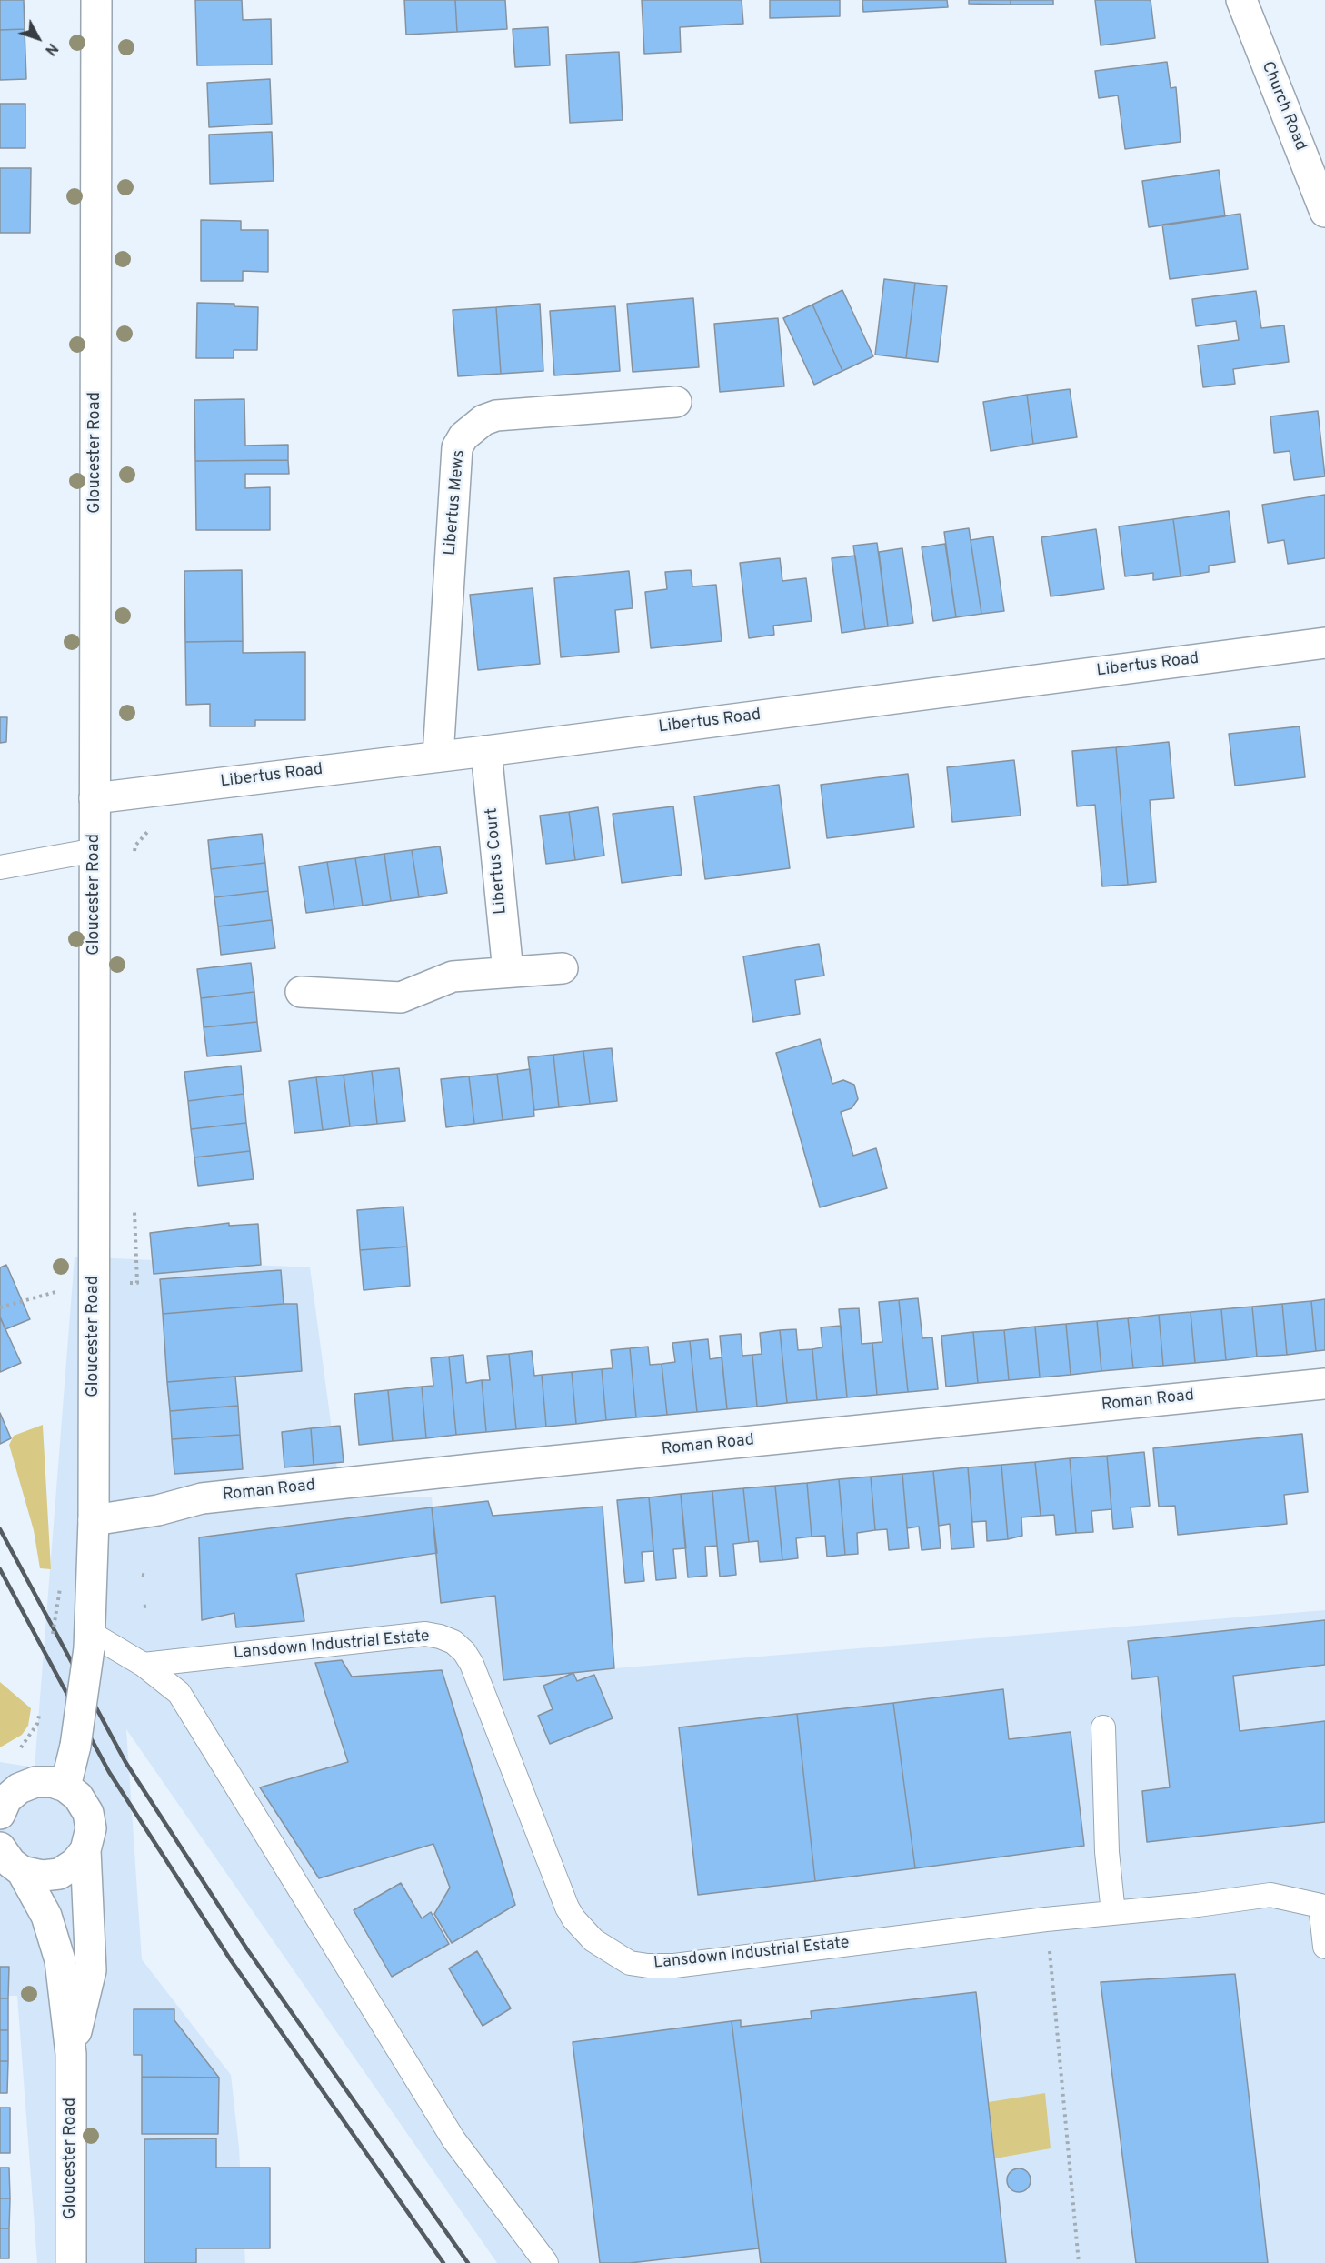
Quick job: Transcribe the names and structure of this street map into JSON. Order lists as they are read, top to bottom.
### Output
{
  "streets": {
    "street": [
      "Church Road",
      "Gloucester Road",
      "Libertus Mews",
      "Libertus Road",
      "Libertus Court",
      "Roman Road"
    ],
    "lane": ["Lansdown Industrial Estate"]
  },
  "crossings": [
    ["Gloucester Road", "Libertus Road"],
    ["Gloucester Road", "Roman Road"],
    ["Libertus Mews", "Libertus Road"],
    ["Libertus Road", "Libertus Court"]
  ],
  "north": "bottom right"
}
